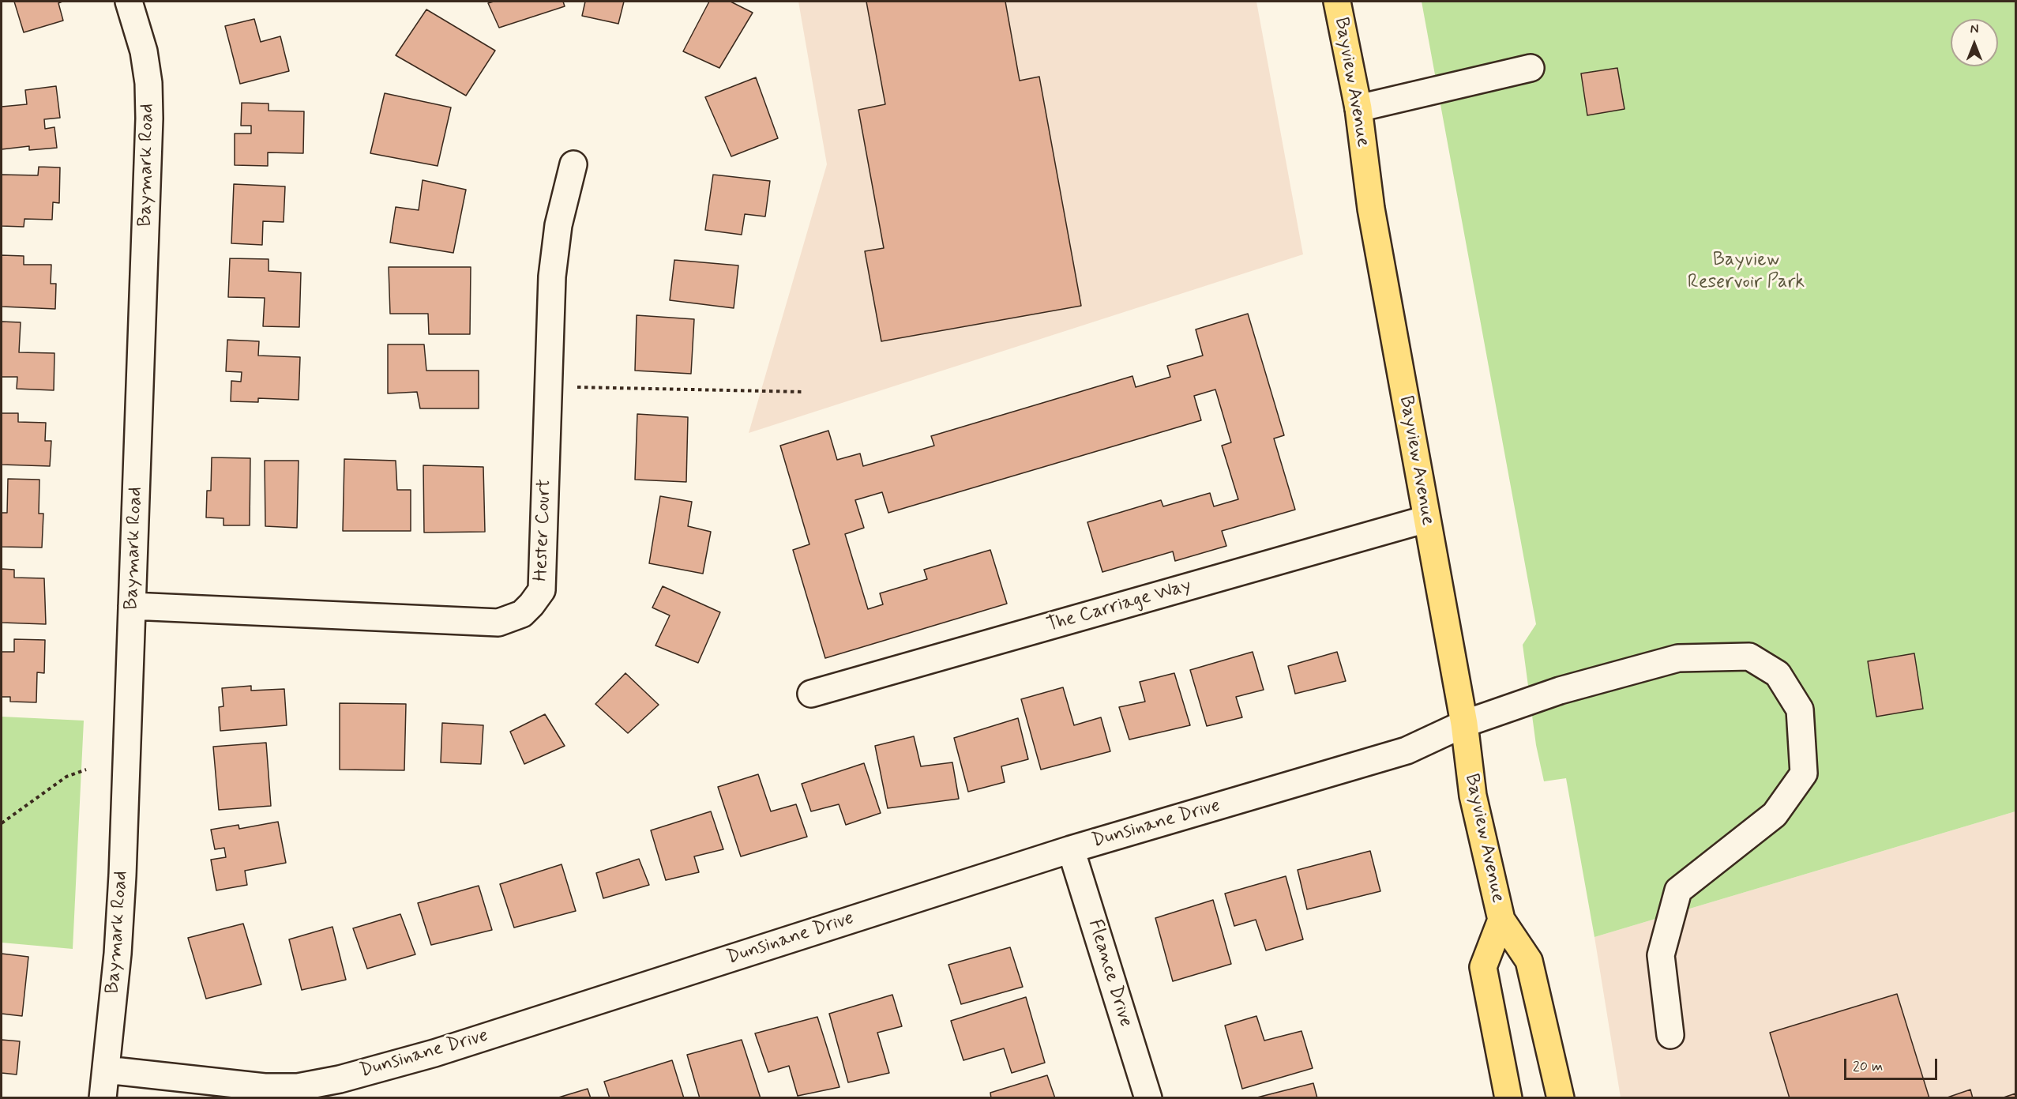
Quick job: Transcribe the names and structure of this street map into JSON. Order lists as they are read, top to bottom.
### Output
{
  "streets": {
    "main road": ["Bayview Avenue"],
    "street": [
      "Baymark Road",
      "Hester Court",
      "The Carriage Way",
      "Dunsinane Drive",
      "Fleance Drive"
    ]
  },
  "crossings": [
    ["Bayview Avenue", "The Carriage Way"],
    ["Bayview Avenue", "Dunsinane Drive"],
    ["Baymark Road", "Hester Court"],
    ["Baymark Road", "Dunsinane Drive"],
    ["Dunsinane Drive", "Fleance Drive"]
  ],
  "parks": ["Bayview Reservoir Park"],
  "scale_bar": "20 m",
  "north": "top"
}
